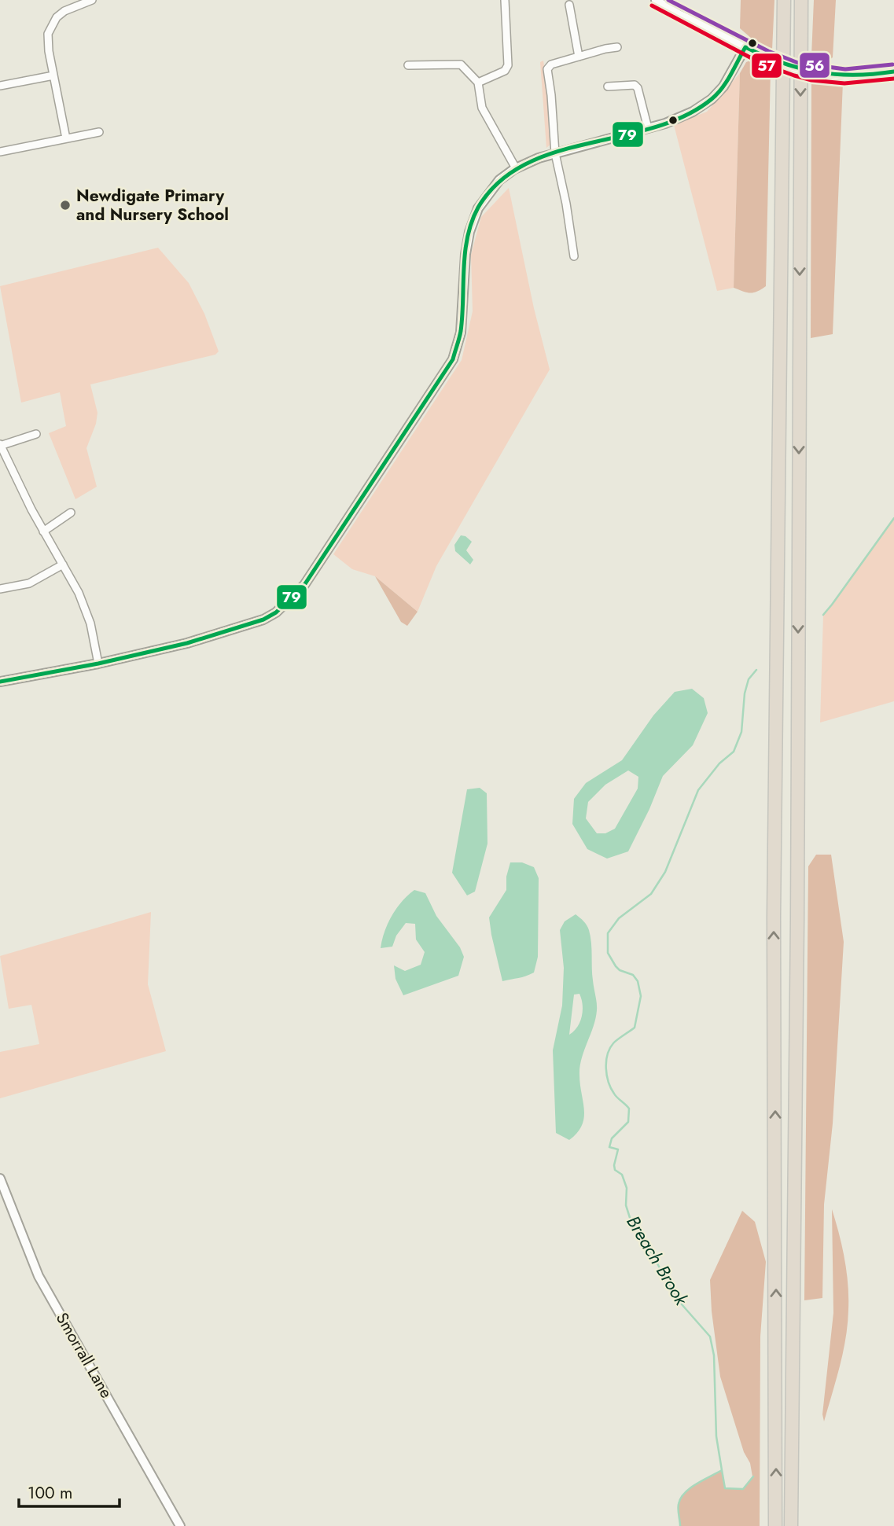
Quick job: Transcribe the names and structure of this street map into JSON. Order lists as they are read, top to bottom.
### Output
{
  "streets": {
    "street": ["Smorrall Lane"]
  },
  "water": ["Breach Brook"],
  "places": ["Newdigate Primary and Nursery School"],
  "lines": ["transit line 56", "transit line 57", "transit line 79"],
  "scale_bar": "100 m"
}
